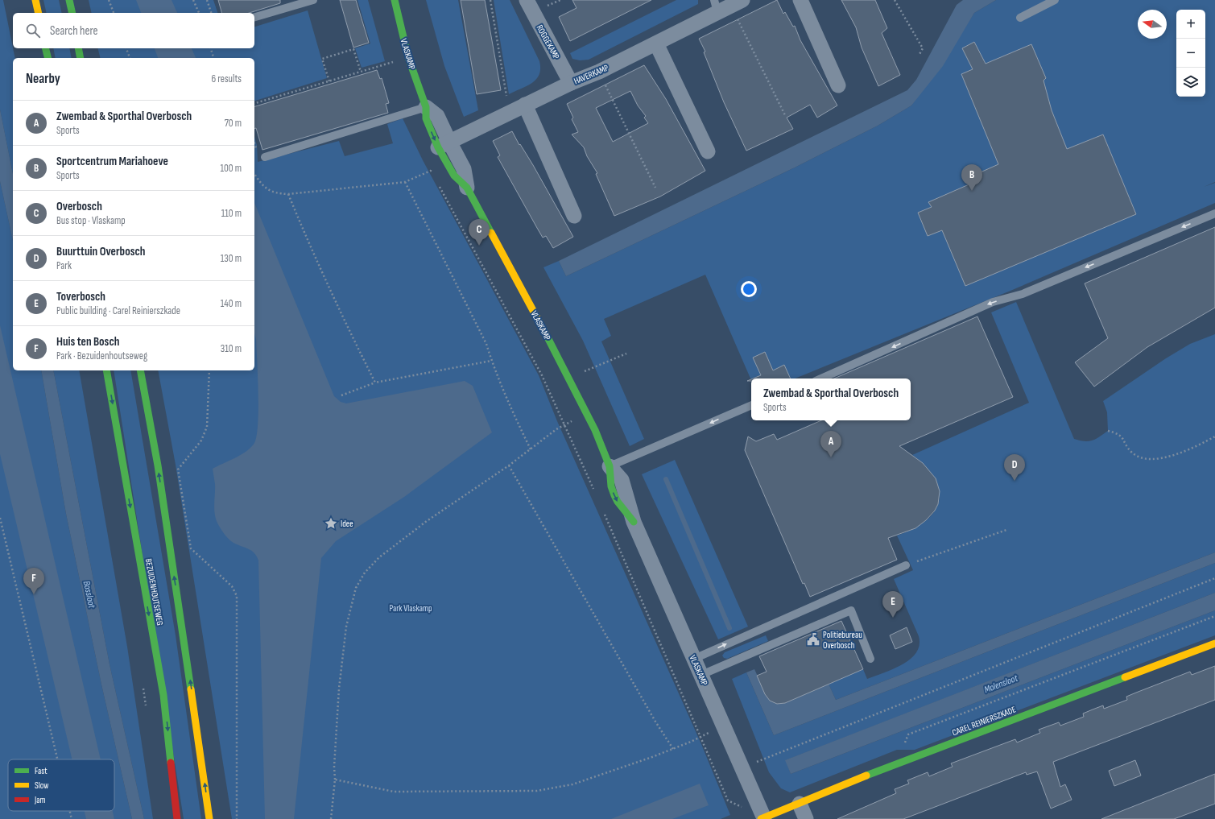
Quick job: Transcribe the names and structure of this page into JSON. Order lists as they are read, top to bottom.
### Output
{
  "streets": {
    "main road": ["VLASKAMP", "BEZUIDENHOUTSEWEG", "CAREL REINIERSZKADE"],
    "street": ["ROGGEKAMP", "HAVERKAMP"]
  },
  "crossings": [
    ["ROGGEKAMP", "HAVERKAMP"],
    ["VLASKAMP", "HAVERKAMP"],
    ["VLASKAMP", "CAREL REINIERSZKADE"]
  ],
  "water": ["Bossloot", "Molensloot"],
  "parks": ["Park Vlaskamp"],
  "places": {
    "place": ["Idee"],
    "public building": ["Politiebureau Overbosch"]
  },
  "legend": ["Fast", "Slow", "Jam"],
  "north": "left",
  "page": {
    "map_buttons": ["+", "−"],
    "search": "Search here",
    "heading": ["Nearby", "6 results"],
    "list": [
      {
        "mark": "A",
        "name": "Zwembad & Sporthal Overbosch",
        "note": "Sports",
        "value": "70 m"
      },
      {
        "mark": "B",
        "name": "Sportcentrum Mariahoeve",
        "note": "Sports",
        "value": "100 m"
      },
      {
        "mark": "C",
        "name": "Overbosch",
        "note": "Bus stop · Vlaskamp",
        "value": "110 m"
      },
      {
        "mark": "D",
        "name": "Buurttuin Overbosch",
        "note": "Park",
        "value": "130 m"
      },
      {
        "mark": "E",
        "name": "Toverbosch",
        "note": "Public building · Carel Reinierszkade",
        "value": "140 m"
      },
      {
        "mark": "F",
        "name": "Huis ten Bosch",
        "note": "Park · Bezuidenhoutseweg",
        "value": "310 m"
      }
    ],
    "pins": [
      "B",
      "C",
      "A",
      "D",
      "F",
      "E"
    ],
    "popup": ["Zwembad & Sporthal Overbosch", "Sports"]
  }
}
